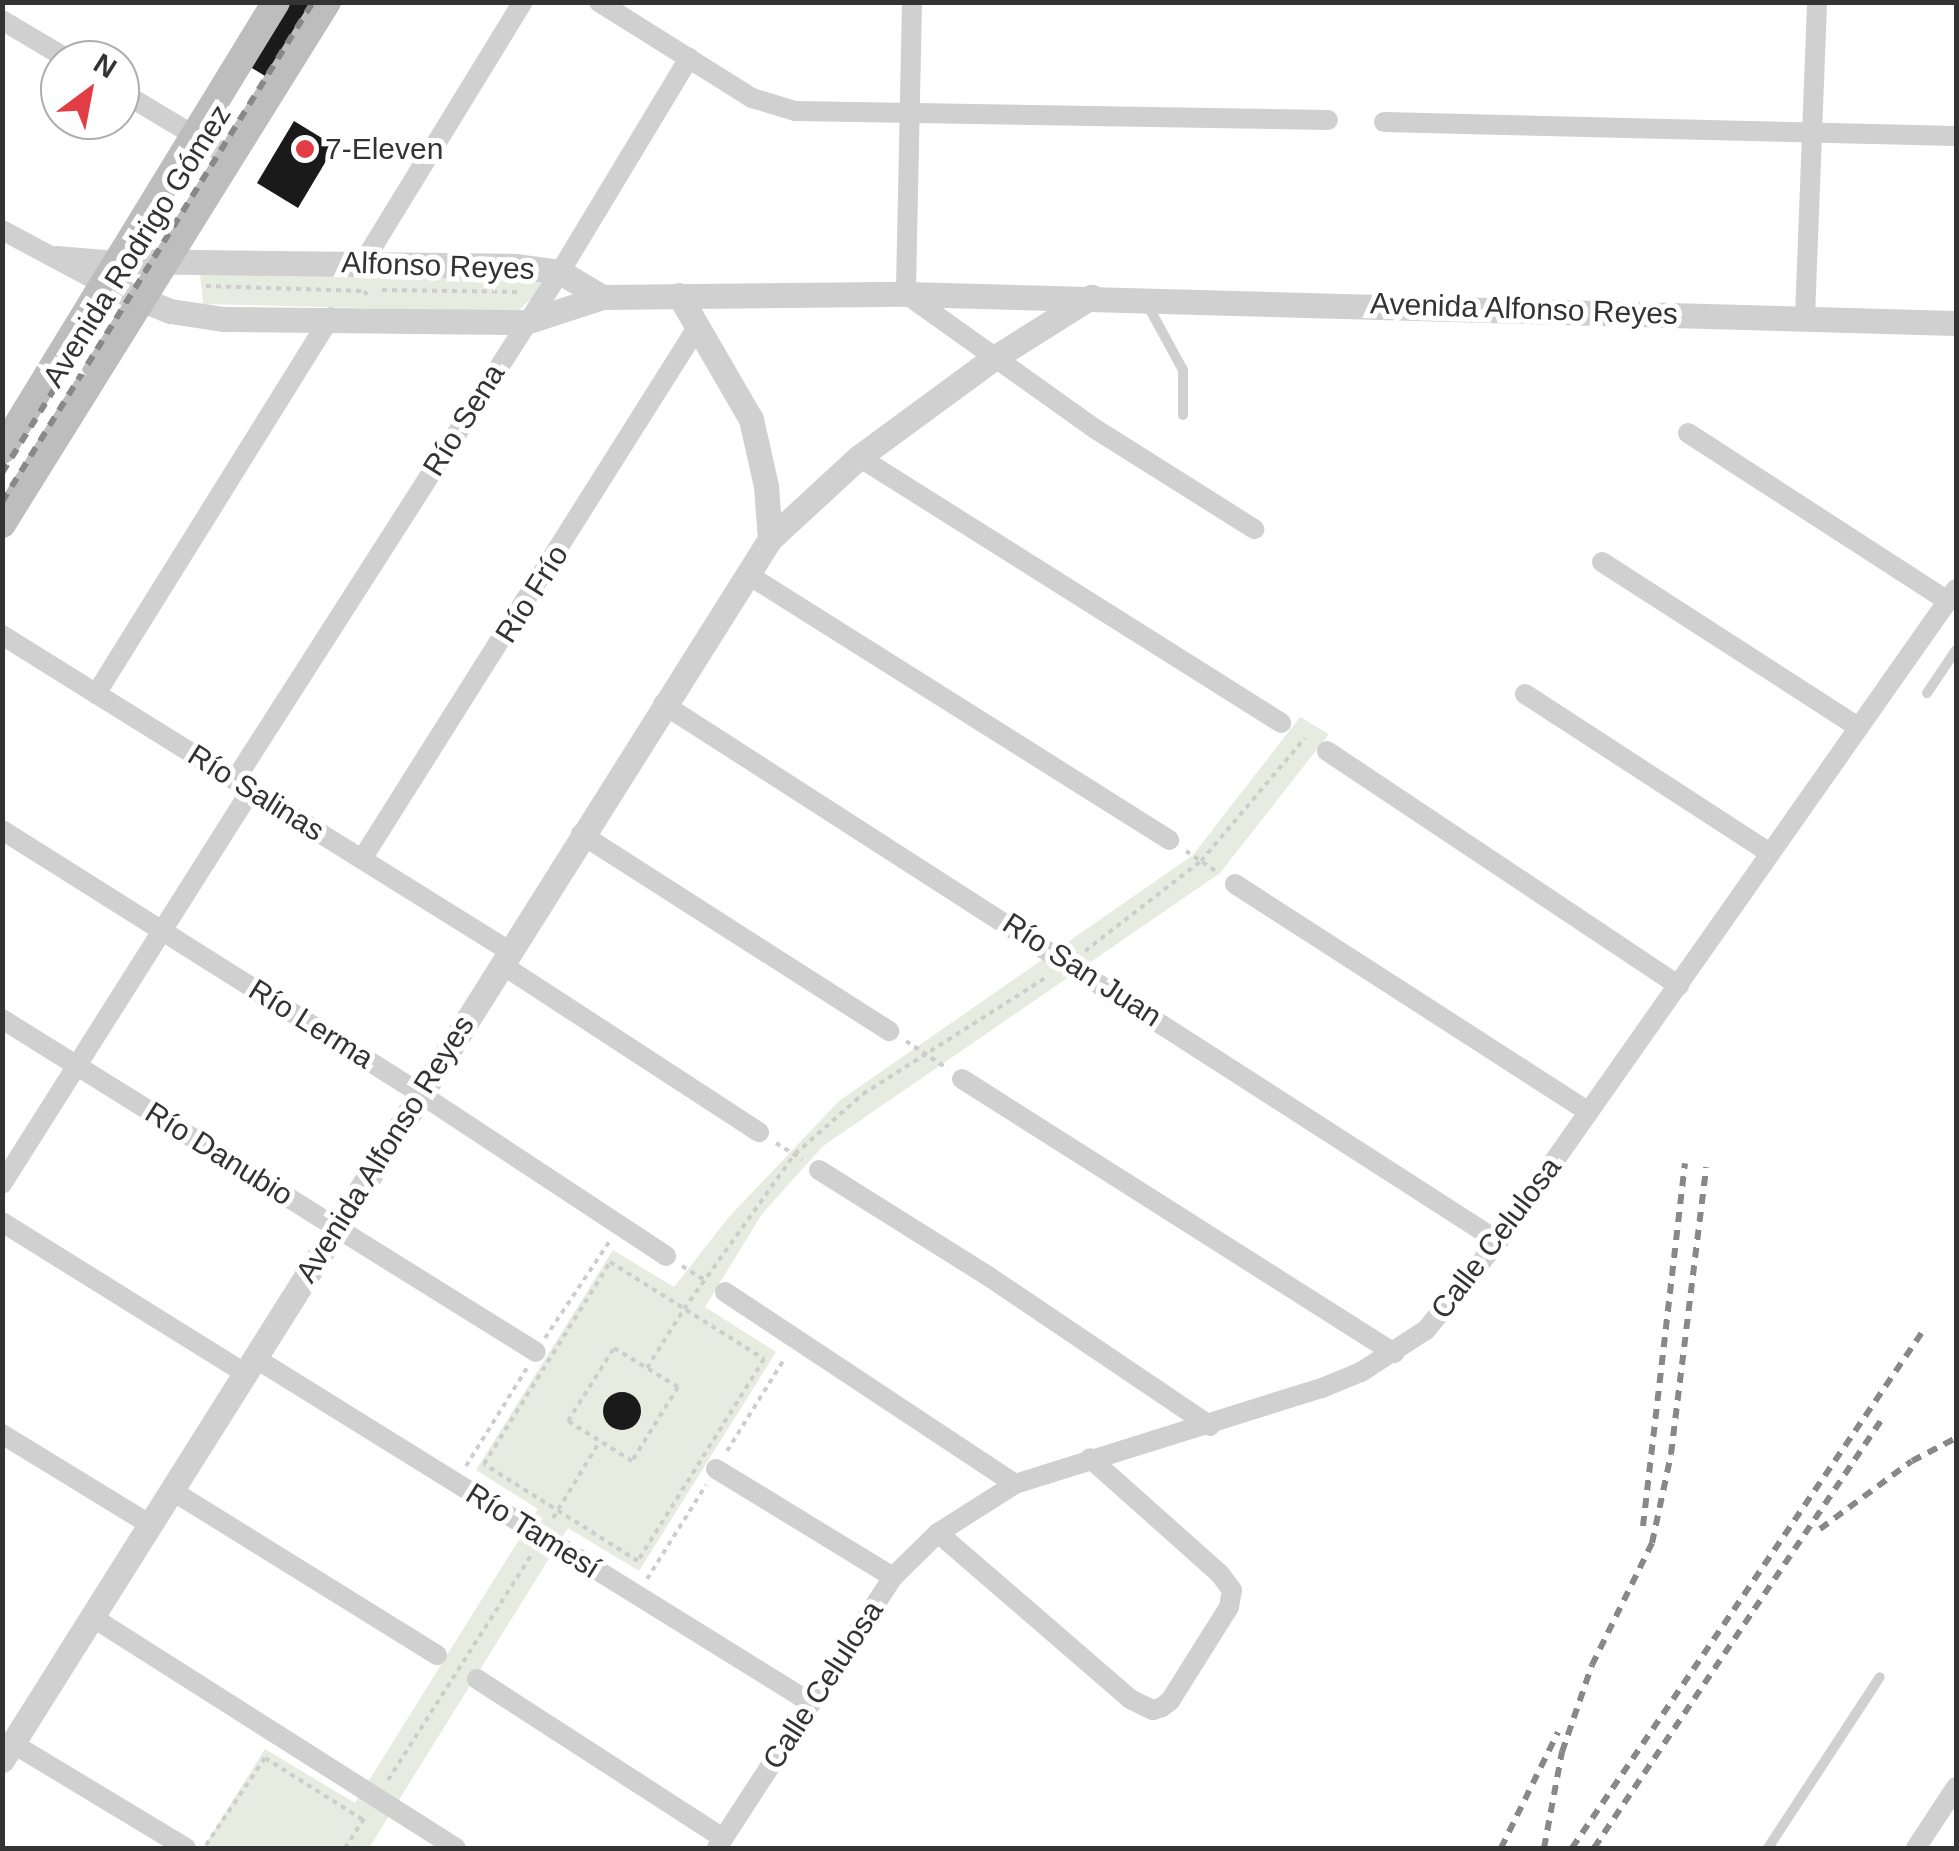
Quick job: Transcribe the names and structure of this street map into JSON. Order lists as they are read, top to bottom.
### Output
{
  "streets": {
    "main road": ["Avenida Rodrigo Gómez"],
    "street": [
      "Alfonso Reyes",
      "Avenida Alfonso Reyes",
      "Río Sena",
      "Río Frío",
      "Río Salinas",
      "Río San Juan",
      "Río Lerma",
      "Río Danubio",
      "Calle Celulosa",
      "Río Tamesí"
    ]
  },
  "crossings": [
    ["Avenida Rodrigo Gómez", "Alfonso Reyes"],
    ["Alfonso Reyes", "Avenida Alfonso Reyes"],
    ["Alfonso Reyes", "Río Sena"],
    ["Avenida Alfonso Reyes", "Río Salinas"],
    ["Avenida Alfonso Reyes", "Río San Juan"],
    ["Avenida Alfonso Reyes", "Río Lerma"],
    ["Avenida Alfonso Reyes", "Río Danubio"],
    ["Avenida Alfonso Reyes", "Río Tamesí"],
    ["Río Sena", "Río Salinas"],
    ["Río Sena", "Río Lerma"],
    ["Río Sena", "Río Danubio"],
    ["Río Frío", "Río Salinas"],
    ["Río San Juan", "Calle Celulosa"],
    ["Calle Celulosa", "Río Tamesí"]
  ],
  "places": ["7-Eleven"],
  "north": "top right"
}
